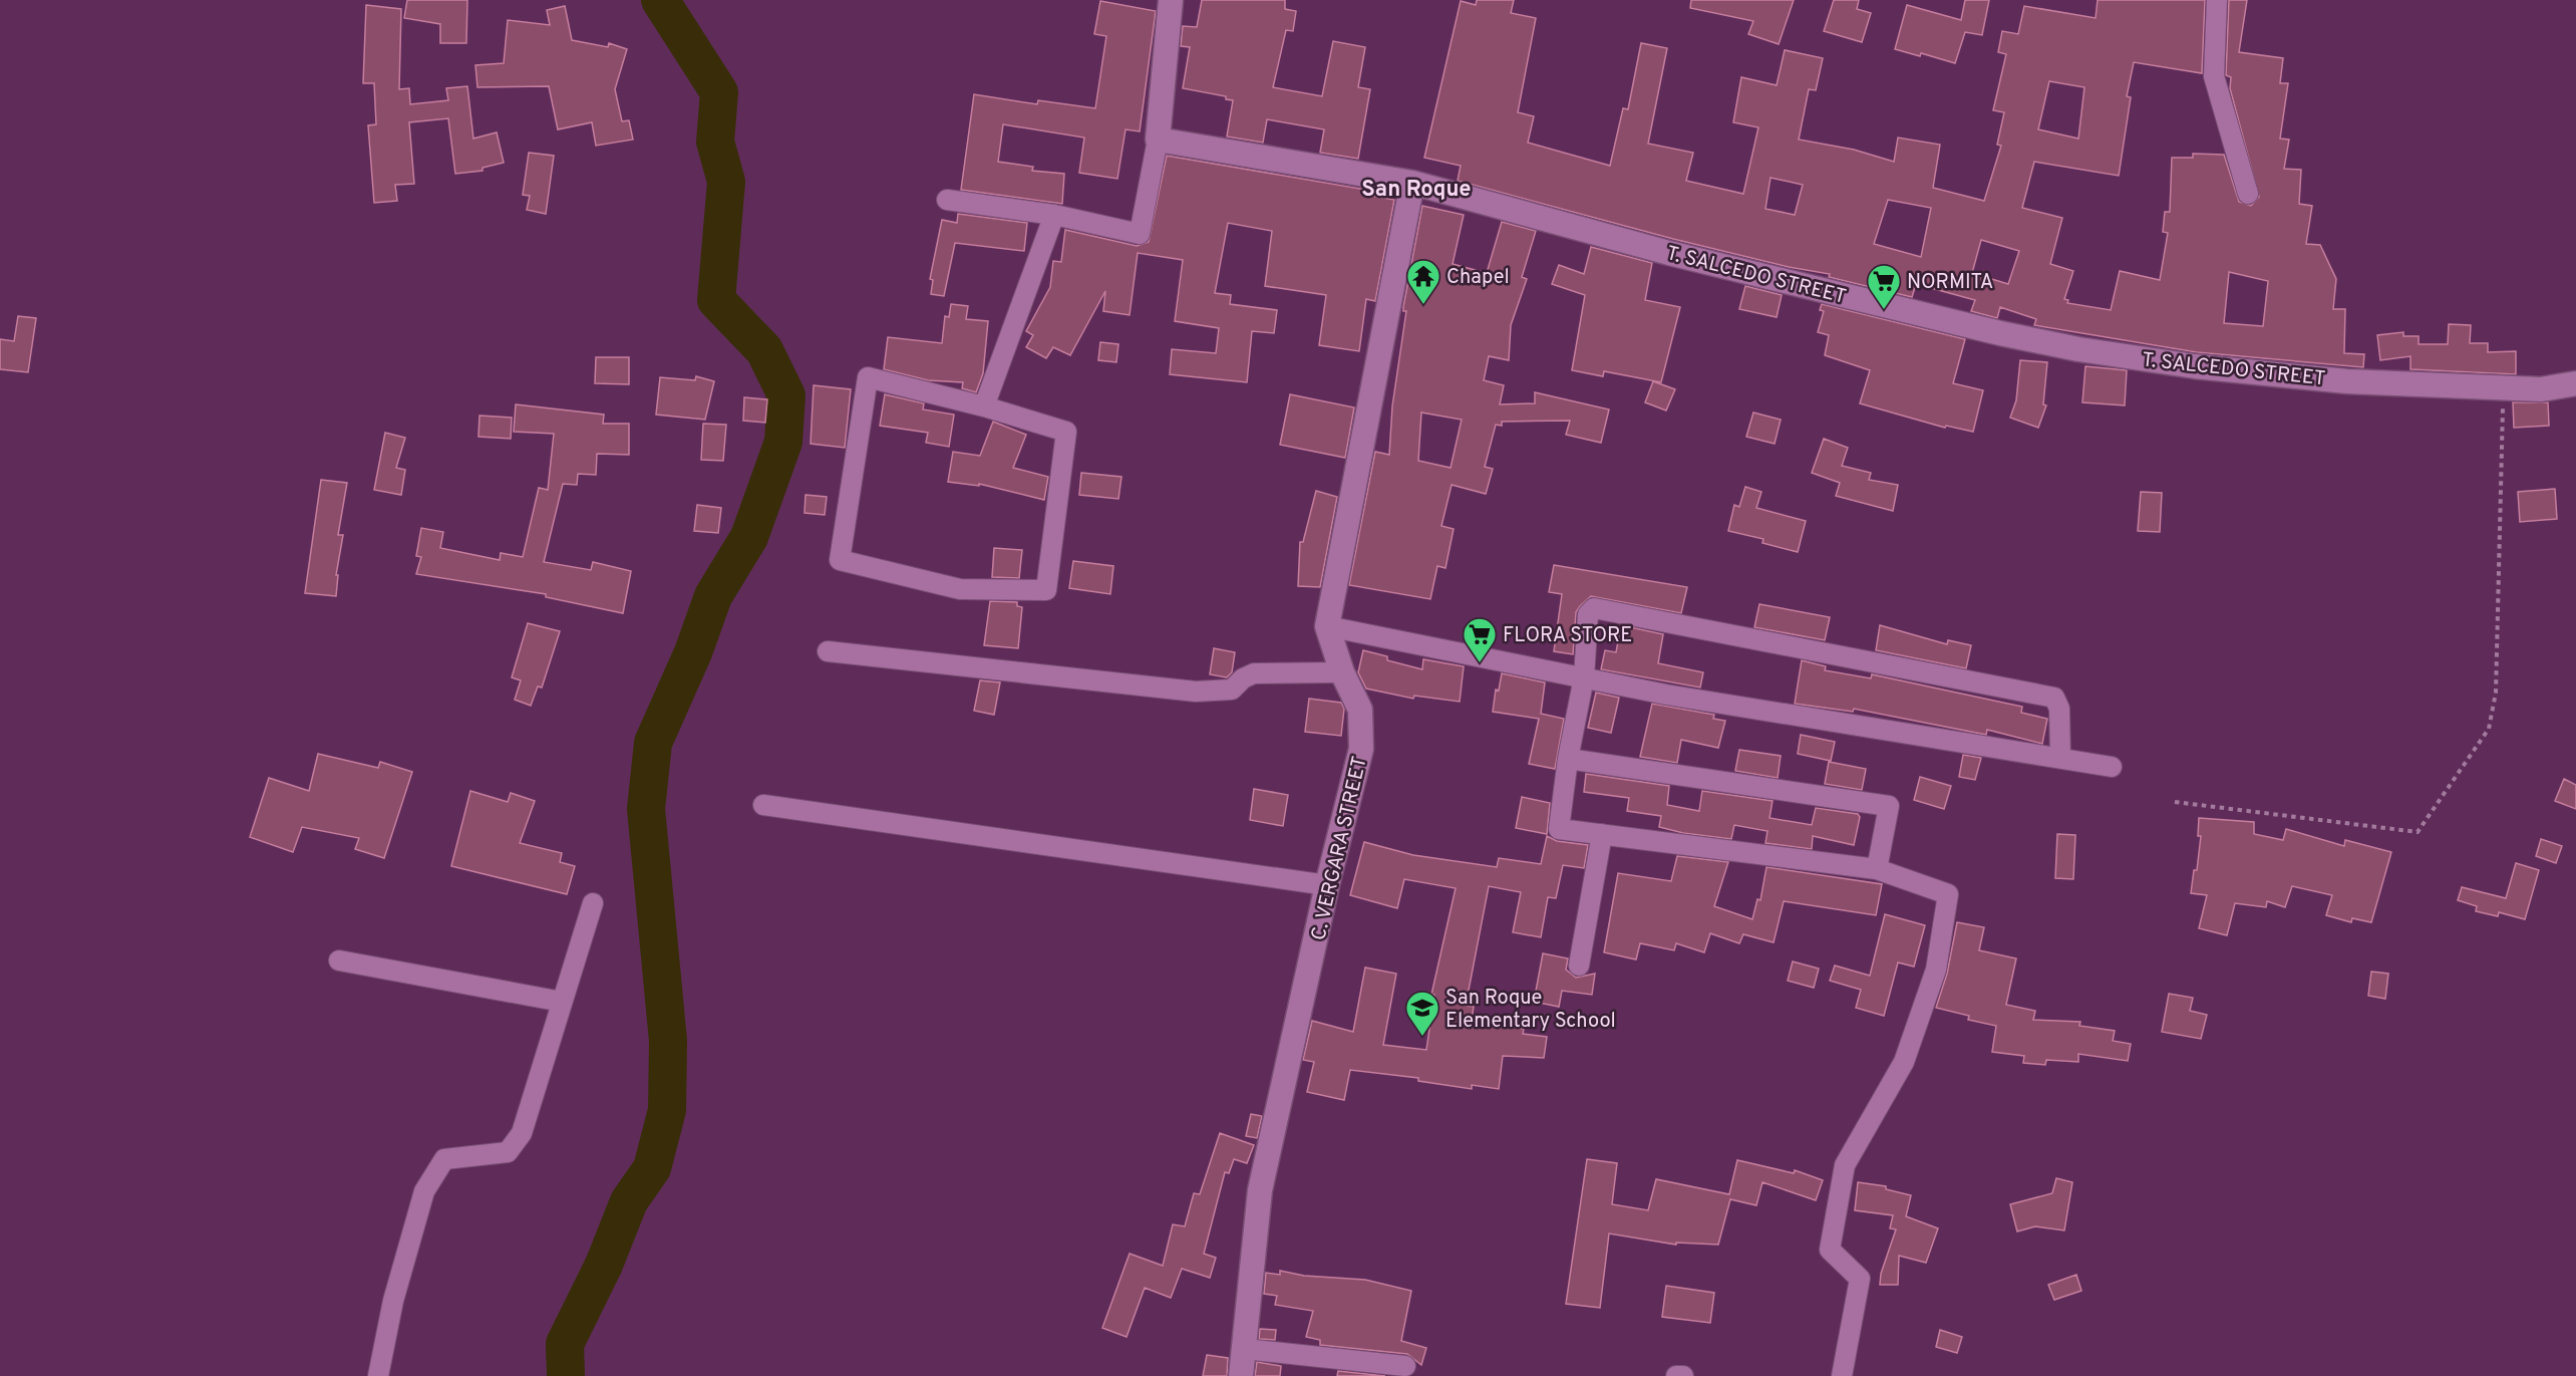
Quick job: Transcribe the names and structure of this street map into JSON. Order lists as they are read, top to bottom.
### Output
{
  "streets": {
    "street": ["T. SALCEDO STREET", "C. VERGARA STREET"]
  },
  "crossings": [
    ["T. SALCEDO STREET", "C. VERGARA STREET"]
  ],
  "districts": ["San Roque"],
  "places": {
    "temple": ["Chapel"],
    "supermarket": ["NORMITA", "FLORA STORE"],
    "school or university": ["San Roque Elementary School"]
  }
}
